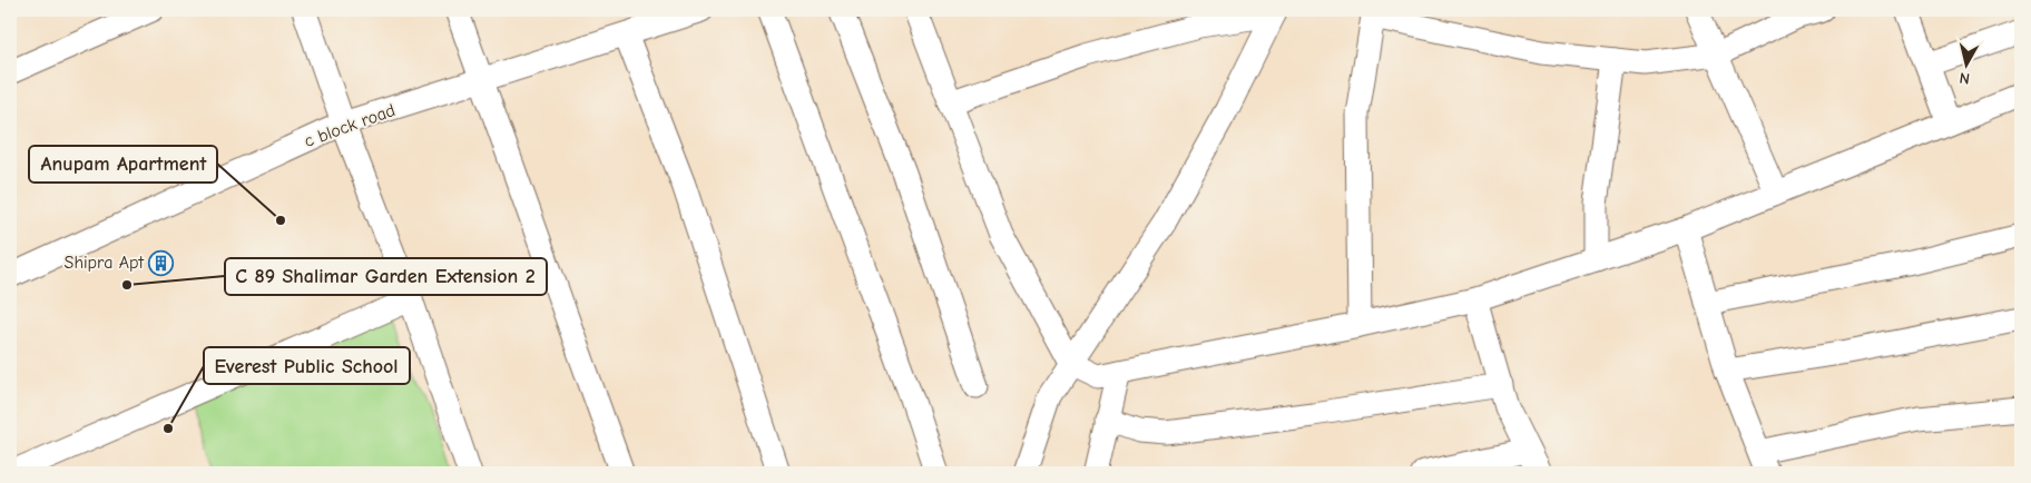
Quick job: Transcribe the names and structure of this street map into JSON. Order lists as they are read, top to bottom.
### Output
{
  "streets": {
    "street": ["c block road"]
  },
  "places": {
    "other": ["Anupam Apartment", "C 89 Shalimar Garden Extension 2", "Everest Public School"],
    "building": ["Shipra Apt"]
  },
  "north": "bottom"
}
